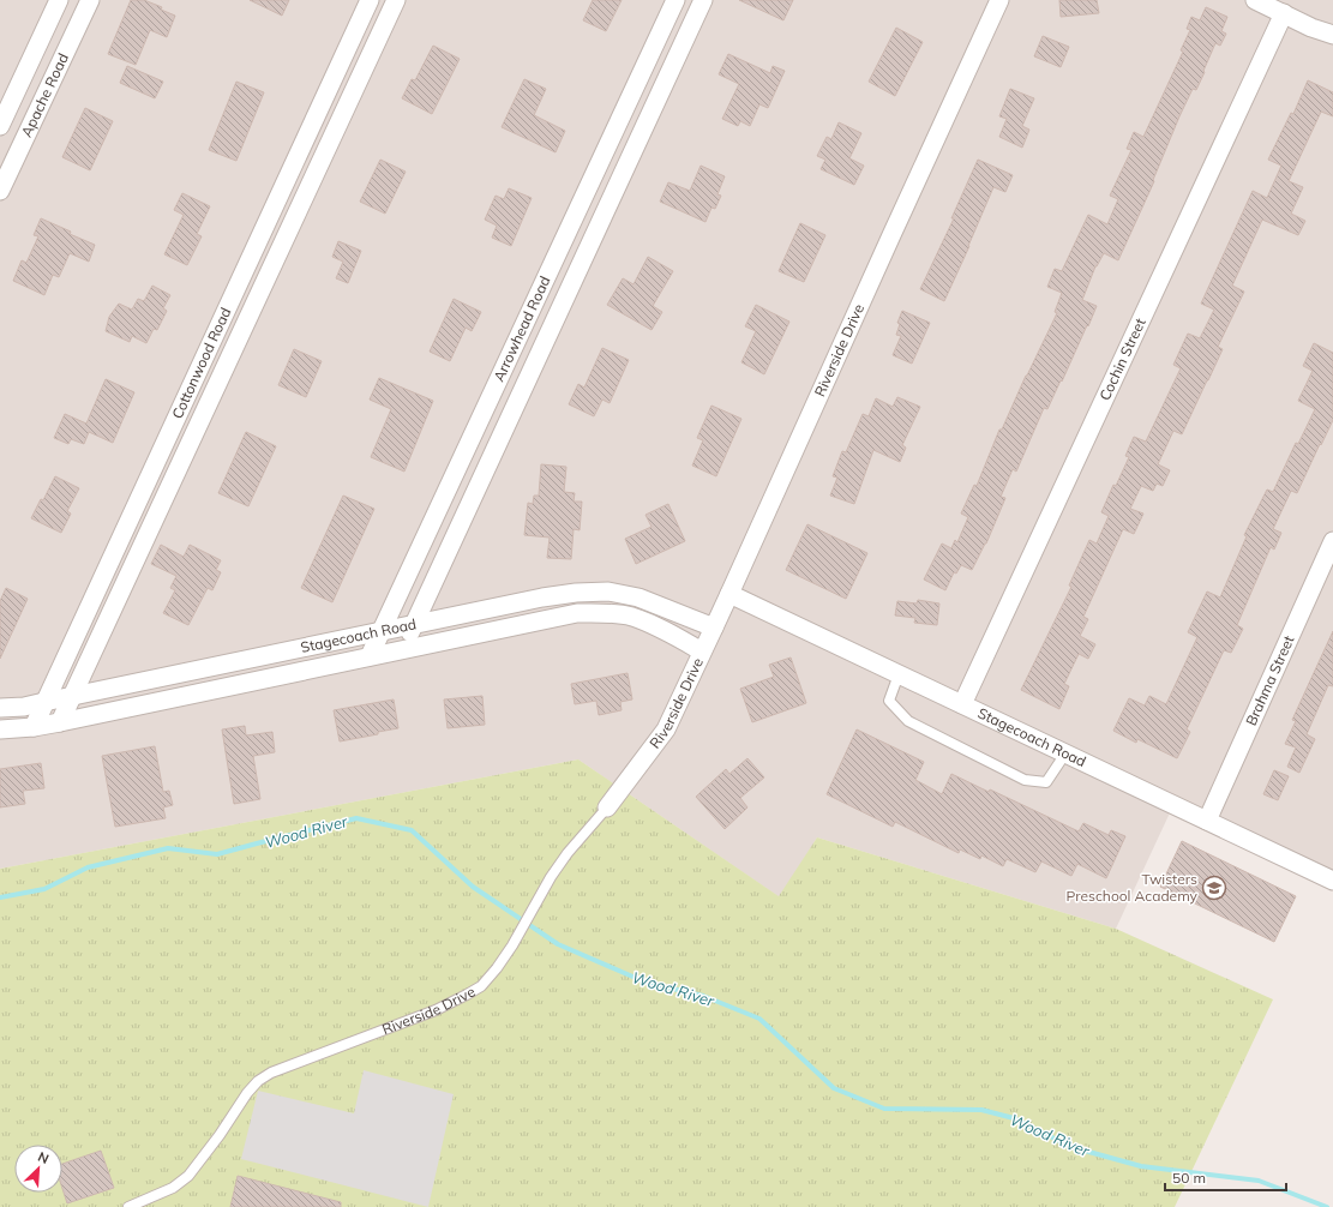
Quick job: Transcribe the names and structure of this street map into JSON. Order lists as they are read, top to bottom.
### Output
{
  "streets": {
    "street": [
      "Apache Road",
      "Arrowhead Road",
      "Riverside Drive",
      "Cochin Street",
      "Cottonwood Road",
      "Stagecoach Road",
      "Brahma Street"
    ]
  },
  "crossings": [
    ["Arrowhead Road", "Stagecoach Road"],
    ["Riverside Drive", "Stagecoach Road"],
    ["Cochin Street", "Stagecoach Road"],
    ["Cottonwood Road", "Stagecoach Road"],
    ["Stagecoach Road", "Brahma Street"]
  ],
  "water": ["Wood River"],
  "places": {
    "school or university": ["Twisters Preschool Academy"]
  },
  "scale_bar": "50 m",
  "north": "top right"
}
